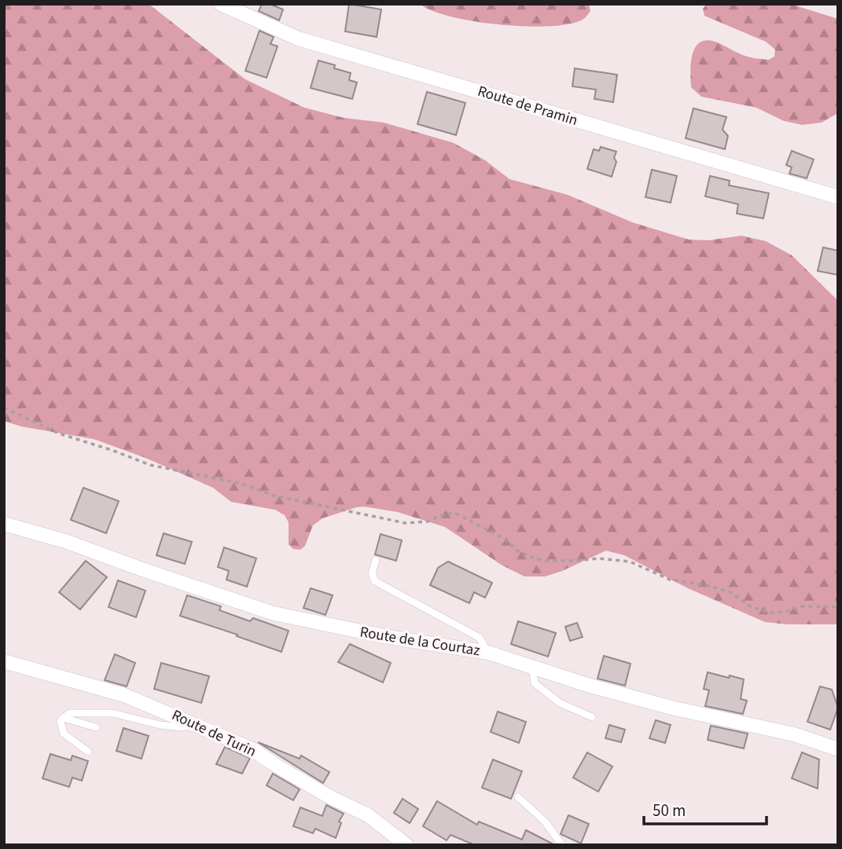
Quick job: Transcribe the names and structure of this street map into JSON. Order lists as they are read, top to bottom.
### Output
{
  "streets": {
    "street": ["Route de Pramin", "Route de la Courtaz", "Route de Turin"]
  },
  "scale_bar": "50 m"
}
